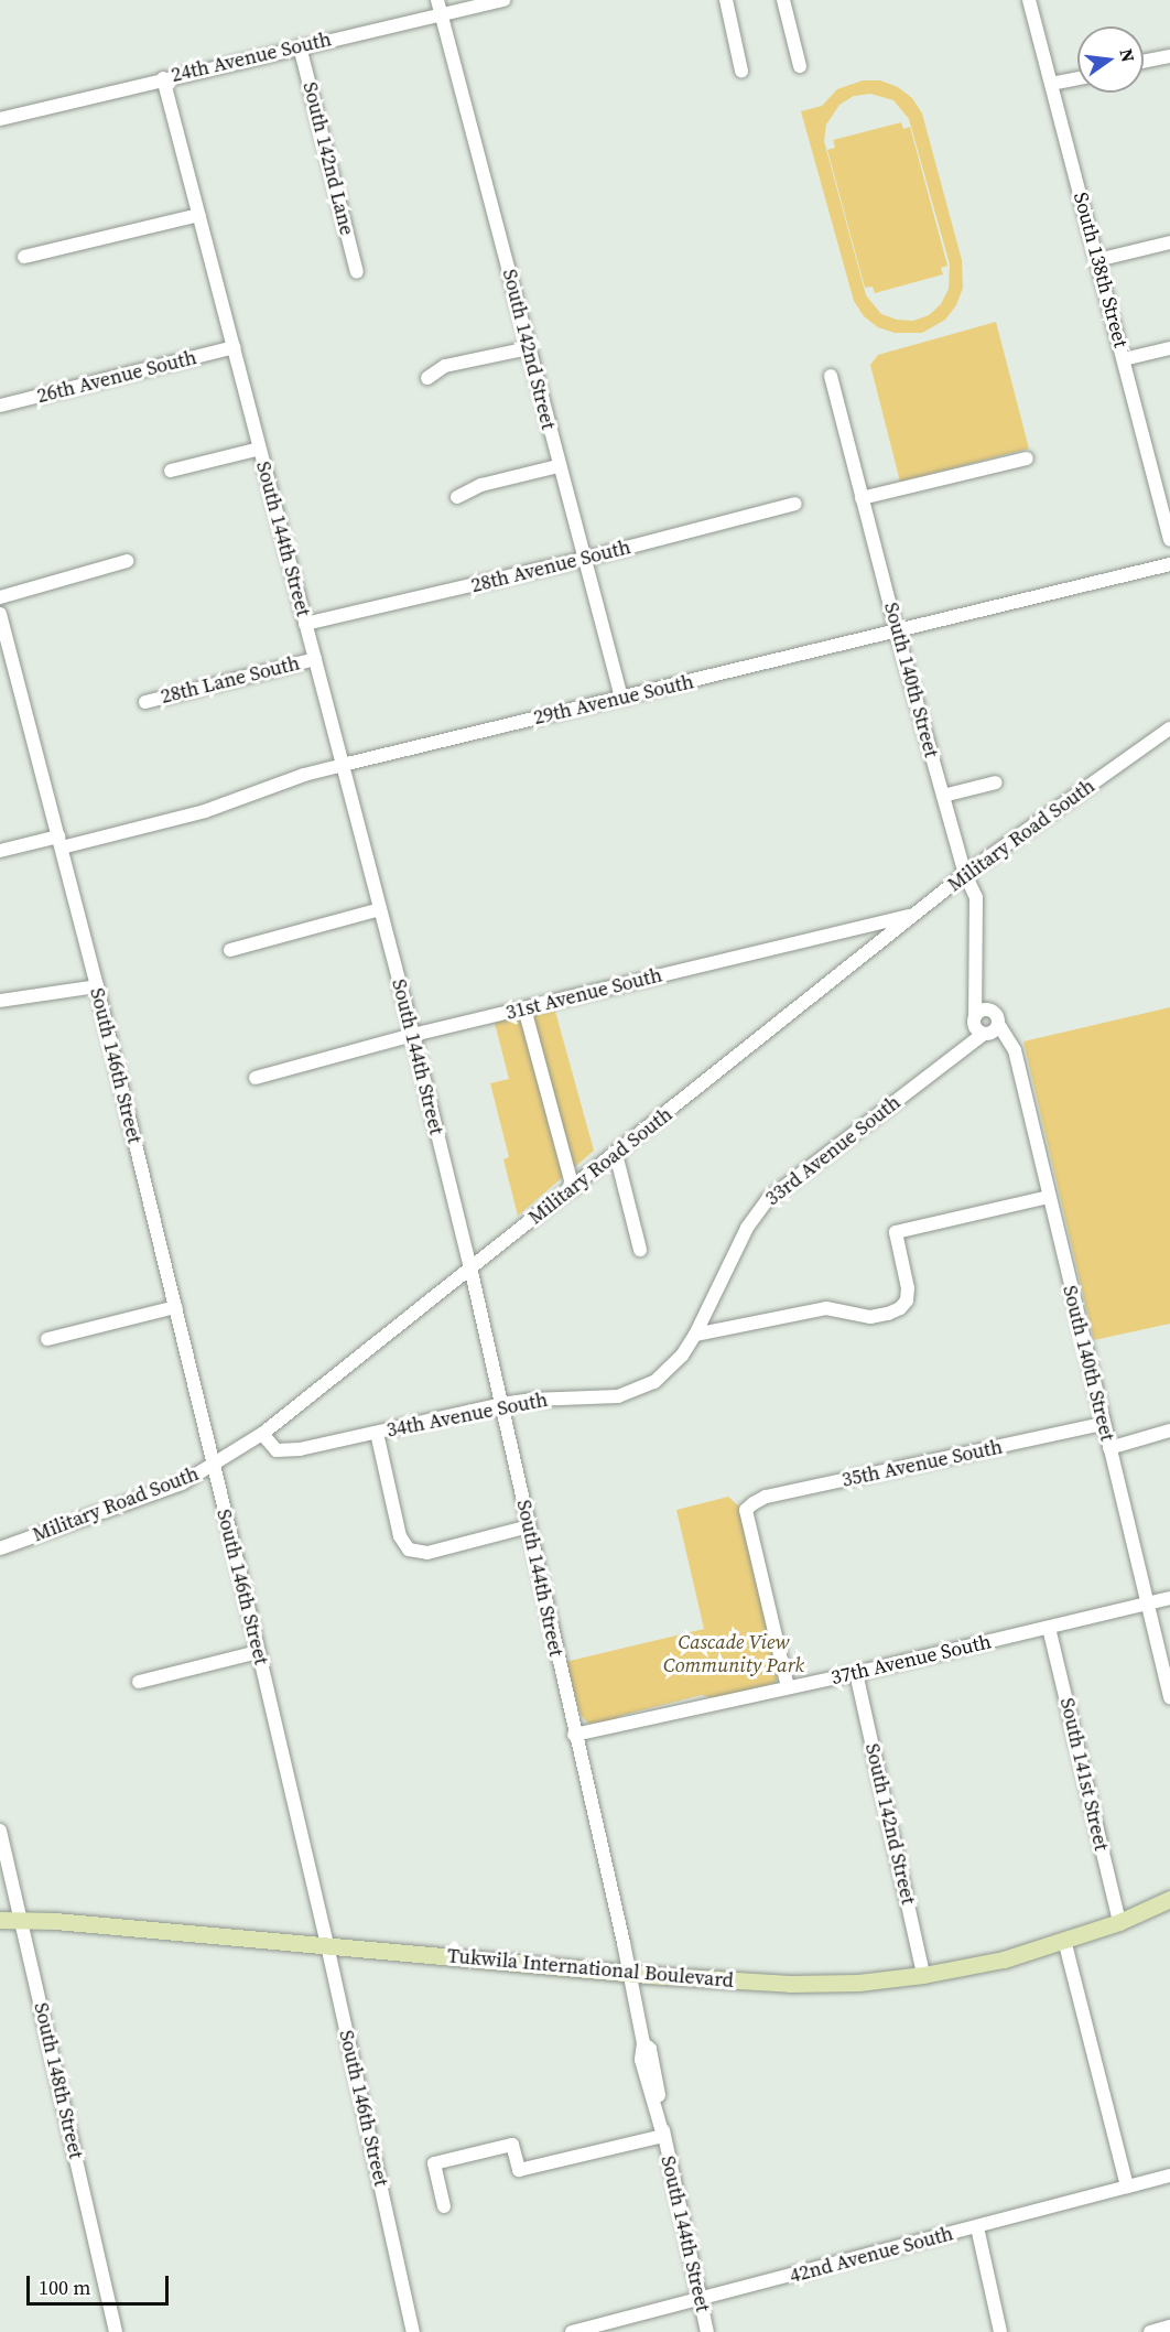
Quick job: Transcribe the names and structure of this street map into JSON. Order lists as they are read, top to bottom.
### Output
{
  "streets": {
    "main road": ["Tukwila International Boulevard"],
    "street": [
      "24th Avenue South",
      "South 142nd Lane",
      "South 138th Street",
      "South 142nd Street",
      "26th Avenue South",
      "South 144th Street",
      "28th Avenue South",
      "28th Lane South",
      "South 140th Street",
      "29th Avenue South",
      "Military Road South",
      "31st Avenue South",
      "South 146th Street",
      "33rd Avenue South",
      "34th Avenue South",
      "35th Avenue South",
      "37th Avenue South",
      "South 141st Street",
      "South 148th Street",
      "42nd Avenue South"
    ]
  },
  "crossings": [
    ["24th Avenue South", "South 142nd Lane"],
    ["24th Avenue South", "South 142nd Street"],
    ["24th Avenue South", "South 144th Street"],
    ["South 142nd Street", "28th Avenue South"],
    ["South 142nd Street", "29th Avenue South"],
    ["South 142nd Street", "37th Avenue South"],
    ["South 142nd Street", "Tukwila International Boulevard"],
    ["26th Avenue South", "South 144th Street"],
    ["South 144th Street", "28th Avenue South"],
    ["South 144th Street", "28th Lane South"],
    ["South 144th Street", "29th Avenue South"],
    ["South 144th Street", "Military Road South"],
    ["South 144th Street", "31st Avenue South"],
    ["South 144th Street", "34th Avenue South"],
    ["South 144th Street", "37th Avenue South"],
    ["South 144th Street", "Tukwila International Boulevard"],
    ["South 144th Street", "42nd Avenue South"],
    ["South 140th Street", "29th Avenue South"],
    ["South 140th Street", "Military Road South"],
    ["South 140th Street", "33rd Avenue South"],
    ["South 140th Street", "35th Avenue South"],
    ["South 140th Street", "37th Avenue South"],
    ["29th Avenue South", "South 146th Street"],
    ["Military Road South", "31st Avenue South"],
    ["Military Road South", "South 146th Street"],
    ["Military Road South", "34th Avenue South"],
    ["South 146th Street", "Tukwila International Boulevard"],
    ["33rd Avenue South", "34th Avenue South"],
    ["35th Avenue South", "37th Avenue South"],
    ["37th Avenue South", "South 141st Street"],
    ["South 141st Street", "Tukwila International Boulevard"],
    ["Tukwila International Boulevard", "South 148th Street"]
  ],
  "parks": ["Cascade View Community Park"],
  "scale_bar": "100 m",
  "north": "right"
}
